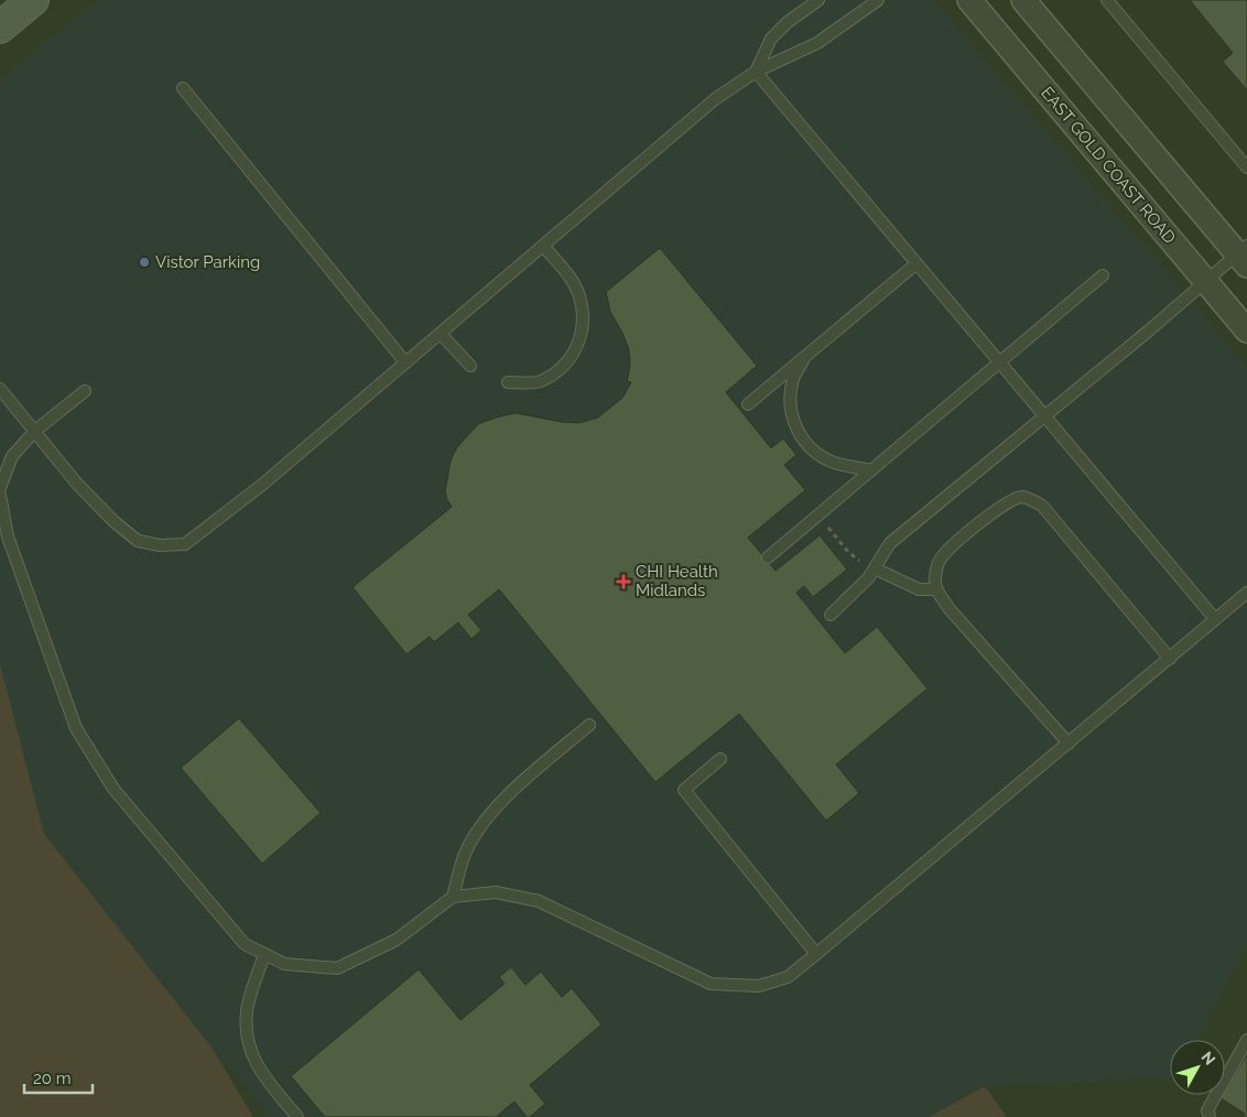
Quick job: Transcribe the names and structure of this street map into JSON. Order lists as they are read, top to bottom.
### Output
{
  "streets": {
    "street": ["EAST GOLD COAST ROAD"]
  },
  "places": {
    "other": ["Vistor Parking"],
    "health": ["CHI Health Midlands"]
  },
  "scale_bar": "20 m",
  "north": "top right"
}
